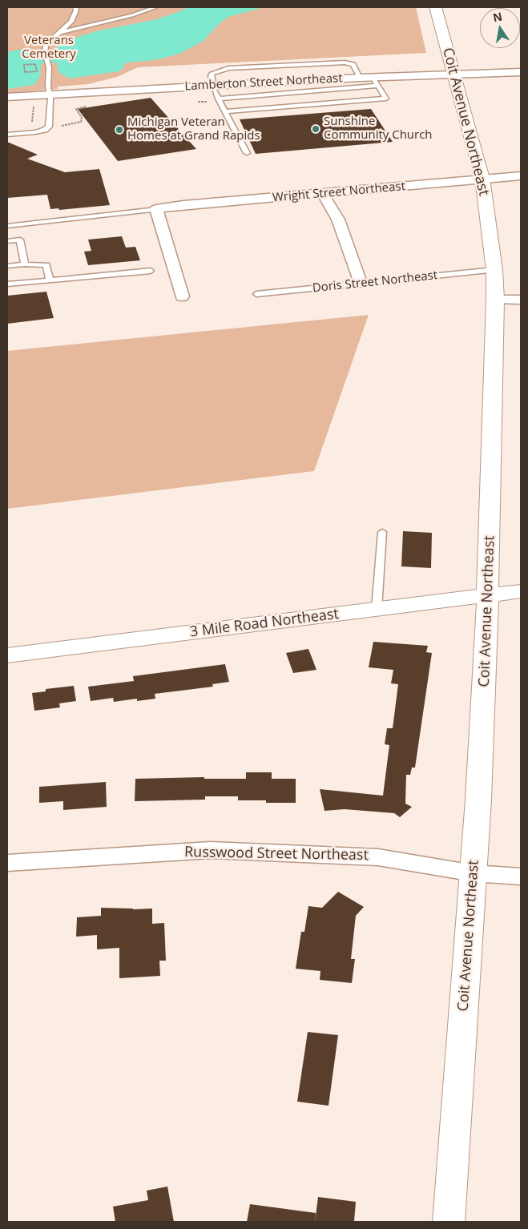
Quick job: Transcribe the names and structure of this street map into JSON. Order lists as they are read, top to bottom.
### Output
{
  "streets": {
    "main road": ["Coit Avenue Northeast", "3 Mile Road Northeast"],
    "street": ["Lamberton Street Northeast", "Wright Street Northeast", "Russwood Street Northeast"],
    "lane": ["Doris Street Northeast"]
  },
  "crossings": [
    ["Lamberton Street Northeast", "Coit Avenue Northeast"],
    ["Coit Avenue Northeast", "Wright Street Northeast"],
    ["Coit Avenue Northeast", "Doris Street Northeast"],
    ["Coit Avenue Northeast", "3 Mile Road Northeast"],
    ["Coit Avenue Northeast", "Russwood Street Northeast"]
  ],
  "parks": ["Veterans Cemetery"],
  "places": ["Sunshine Community Church", "Michigan Veteran Homes at Grand Rapids"],
  "north": "top"
}
